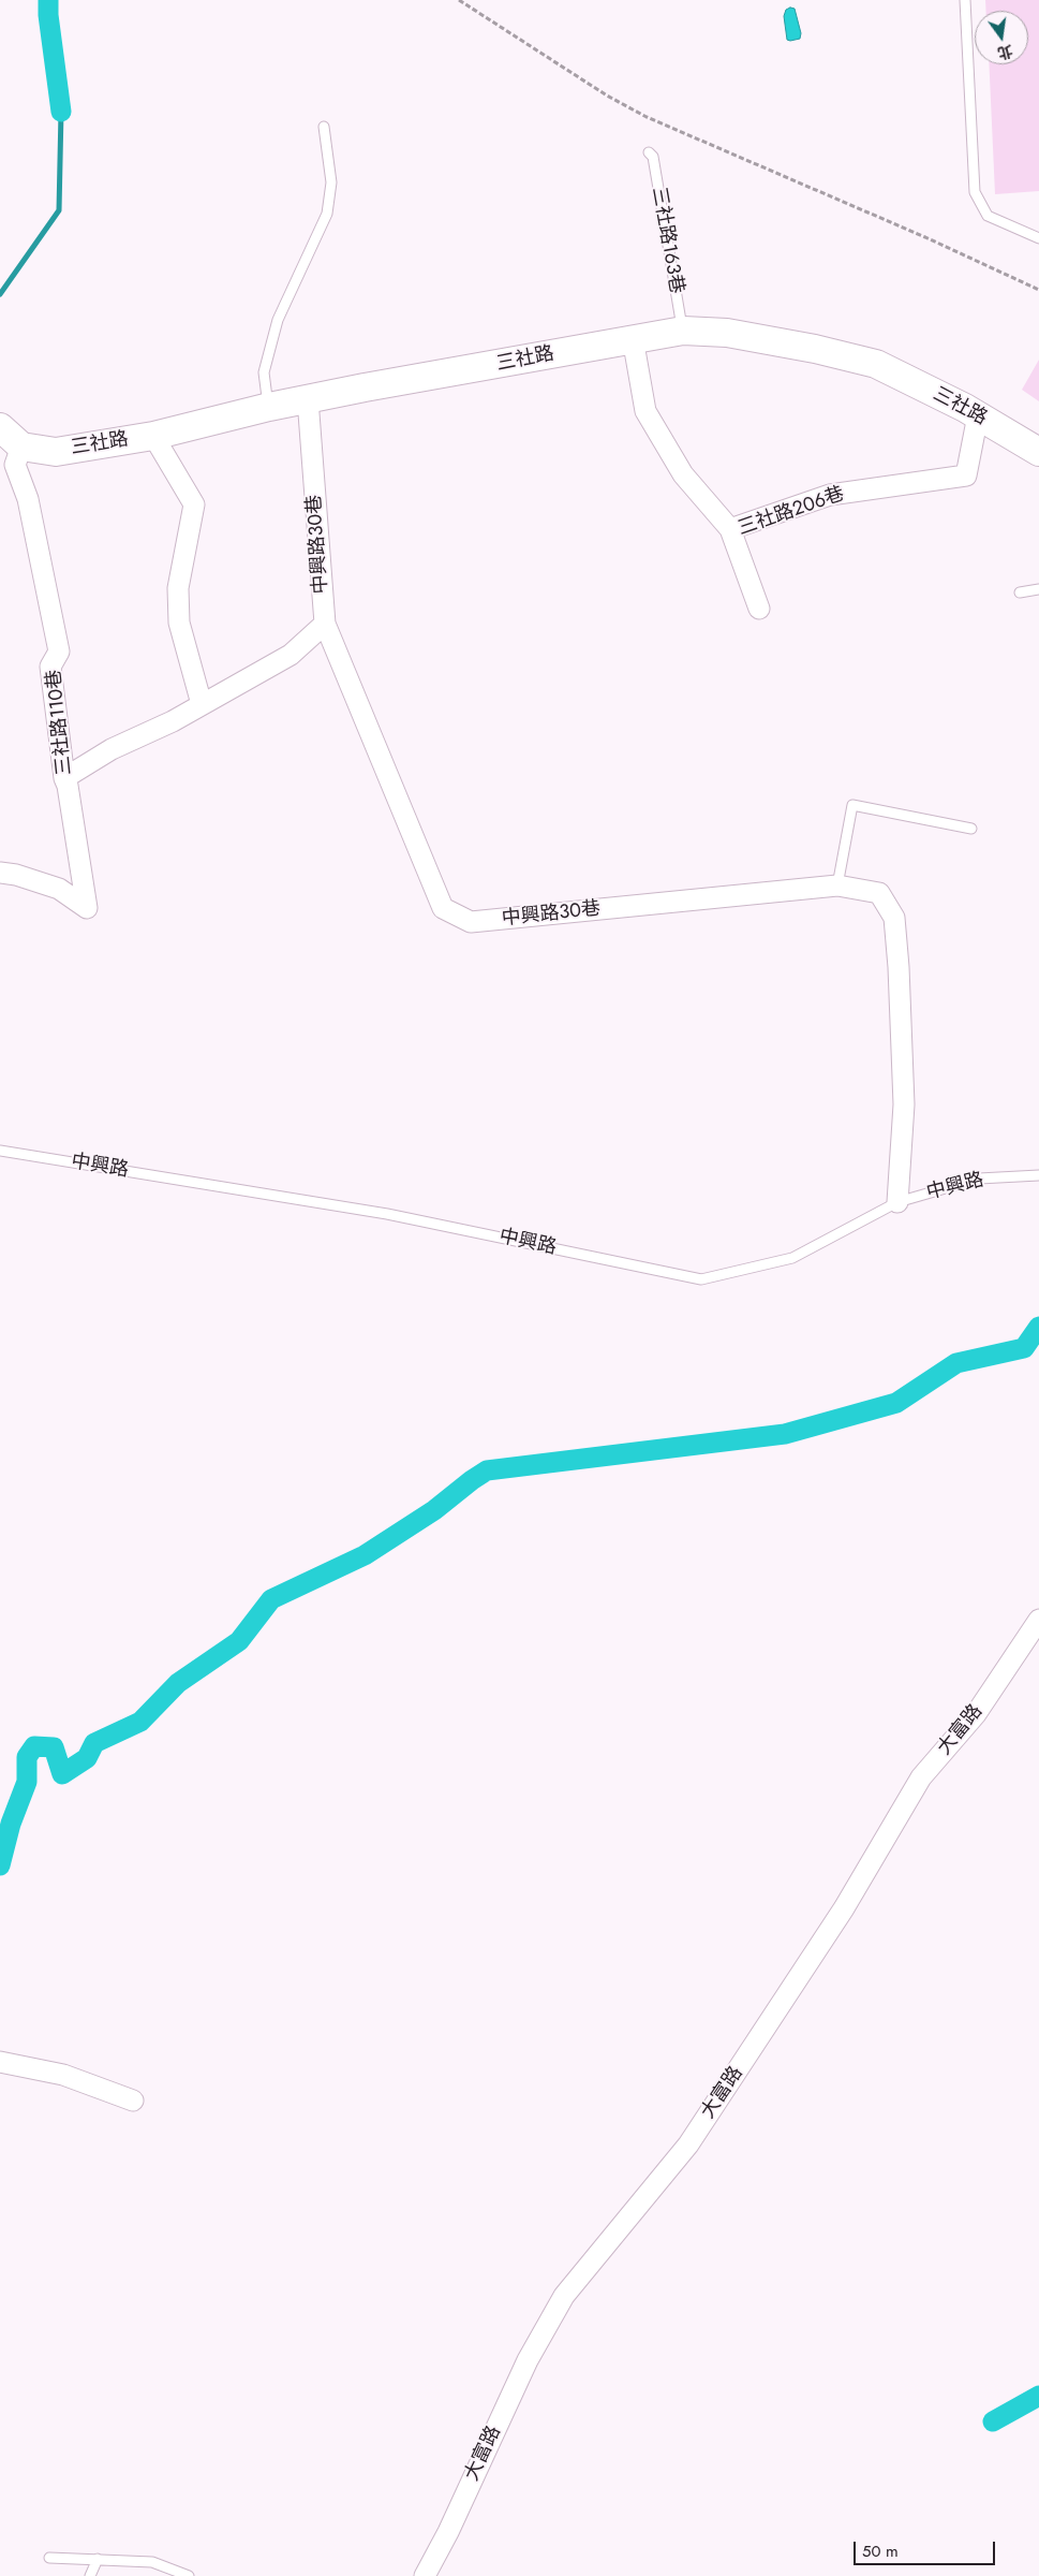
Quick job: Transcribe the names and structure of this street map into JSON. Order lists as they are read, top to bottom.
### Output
{
  "streets": {
    "street": [
      "三社路",
      "三社路206巷",
      "中興路30巷",
      "三社路110巷",
      "大富路"
    ],
    "lane": ["三社路163巷", "中興路"]
  },
  "crossings": [
    ["三社路163巷", "三社路"],
    ["三社路", "三社路206巷"],
    ["三社路", "中興路30巷"],
    ["三社路", "三社路110巷"],
    ["中興路30巷", "中興路"]
  ],
  "scale_bar": "50 m",
  "north": "bottom"
}
